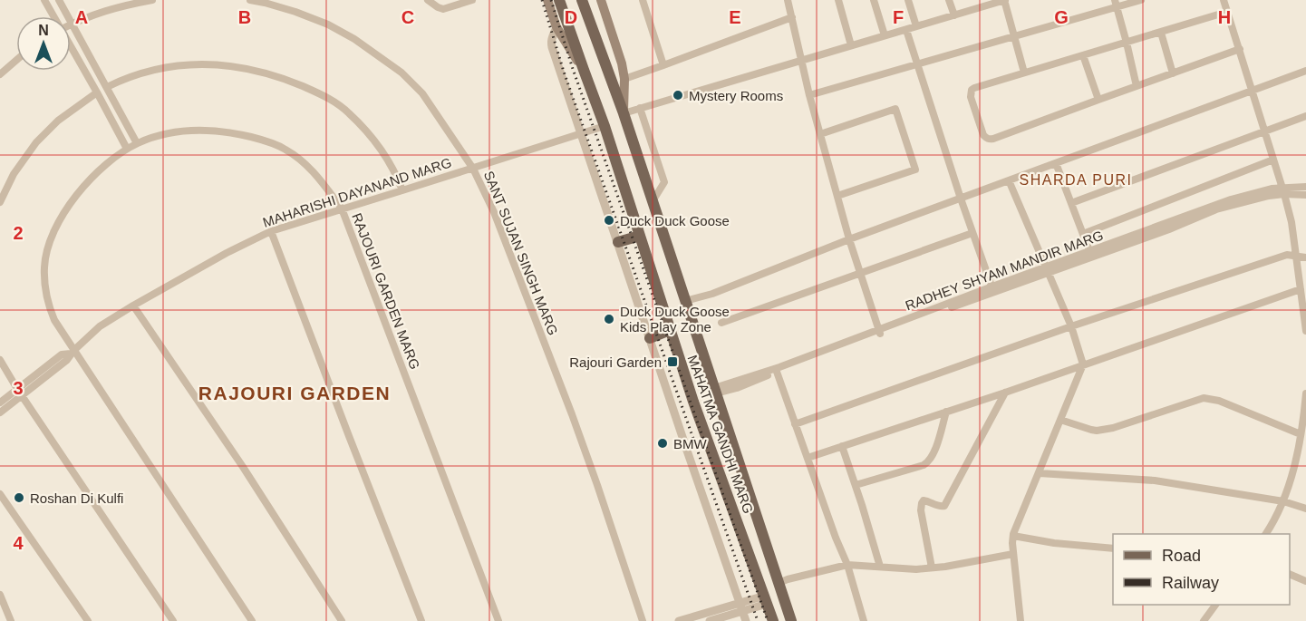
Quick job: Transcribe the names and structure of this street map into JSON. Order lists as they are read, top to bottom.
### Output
{
  "streets": {
    "main road": ["MAHATMA GANDHI MARG"],
    "street": [
      "MAHARISHI DAYANAND MARG",
      "SANT SUJAN SINGH MARG",
      "RADHEY SHYAM MANDIR MARG",
      "RAJOURI GARDEN MARG"
    ]
  },
  "crossings": [
    ["MAHARISHI DAYANAND MARG", "SANT SUJAN SINGH MARG"],
    ["MAHARISHI DAYANAND MARG", "RAJOURI GARDEN MARG"],
    ["MAHARISHI DAYANAND MARG", "MAHATMA GANDHI MARG"],
    ["RADHEY SHYAM MANDIR MARG", "MAHATMA GANDHI MARG"]
  ],
  "districts": ["SHARDA PURI", "RAJOURI GARDEN"],
  "places": {
    "other": [
      "Mystery Rooms",
      "Duck Duck Goose",
      "Duck Duck Goose Kids Play Zone",
      "BMW",
      "Roshan Di Kulfi"
    ],
    "transit": ["Rajouri Garden"]
  },
  "legend": ["Road", "Railway"],
  "north": "top",
  "grid": {
    "columns": [
      "A",
      "B",
      "C",
      "D",
      "E",
      "F",
      "G",
      "H"
    ],
    "rows": ["2", "3", "4"]
  }
}
